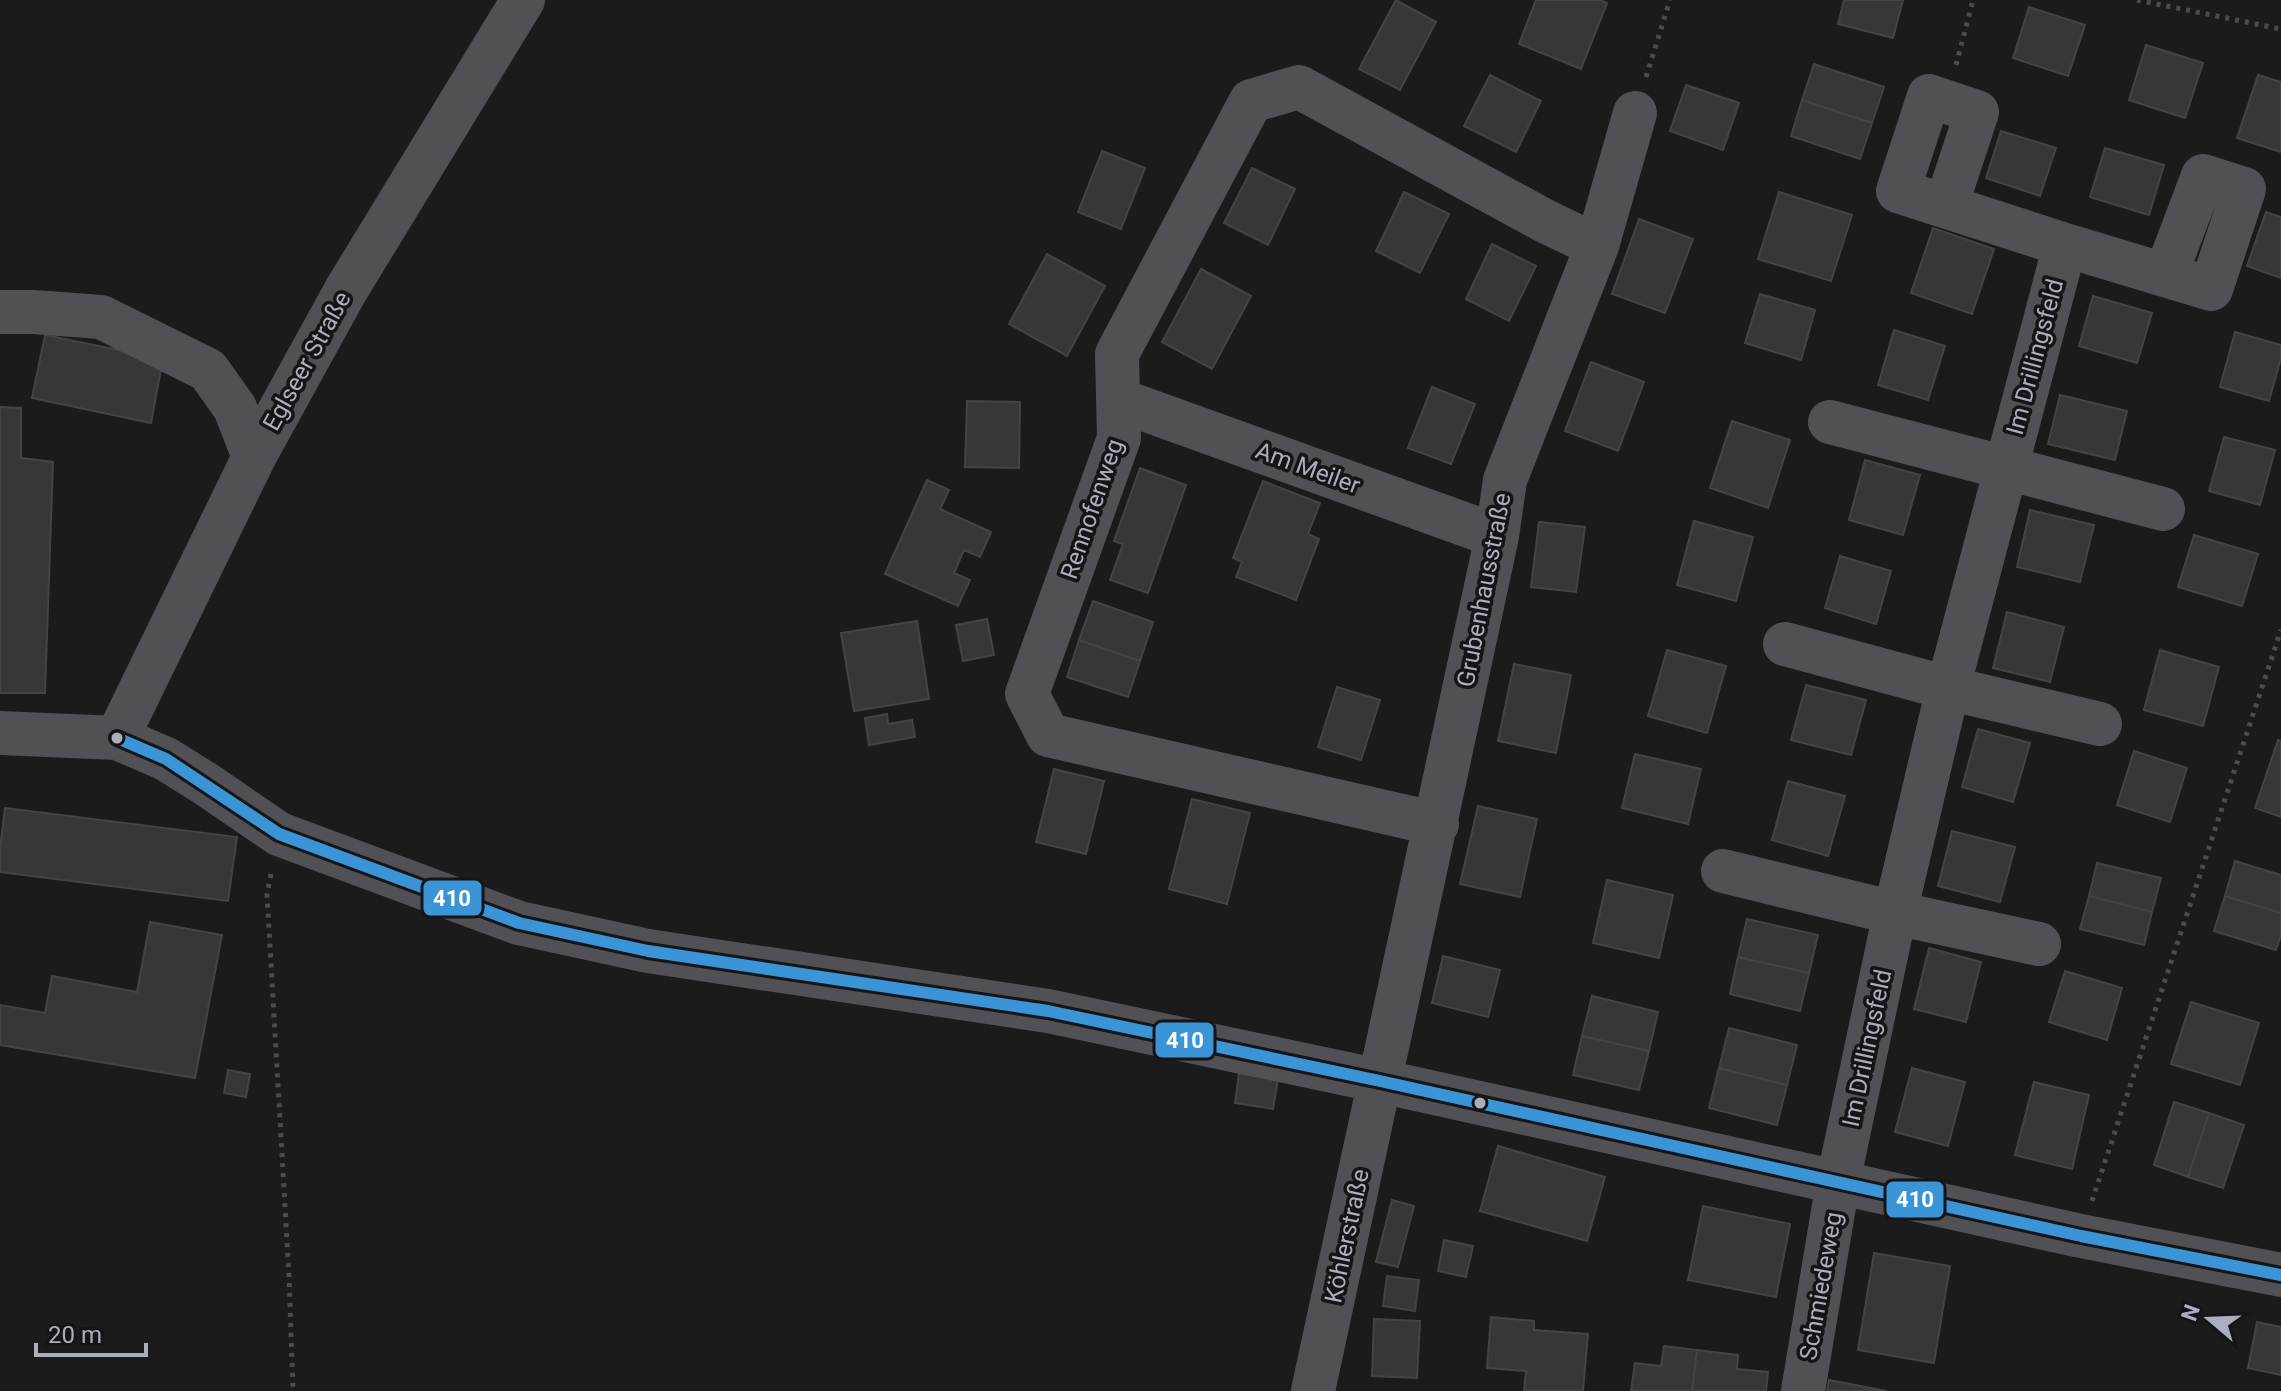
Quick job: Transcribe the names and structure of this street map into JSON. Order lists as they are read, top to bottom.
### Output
{
  "streets": {
    "street": [
      "Im Drillingsfeld",
      "Eglseer Straße",
      "Am Meiler",
      "Rennofenweg",
      "Grubenhausstraße",
      "Köhlerstraße",
      "Schmiedeweg"
    ]
  },
  "crossings": [
    ["Im Drillingsfeld", "Schmiedeweg"],
    ["Am Meiler", "Rennofenweg"],
    ["Am Meiler", "Grubenhausstraße"],
    ["Rennofenweg", "Grubenhausstraße"],
    ["Grubenhausstraße", "Köhlerstraße"]
  ],
  "lines": ["transit line 410"],
  "scale_bar": "20 m",
  "north": "left"
}
